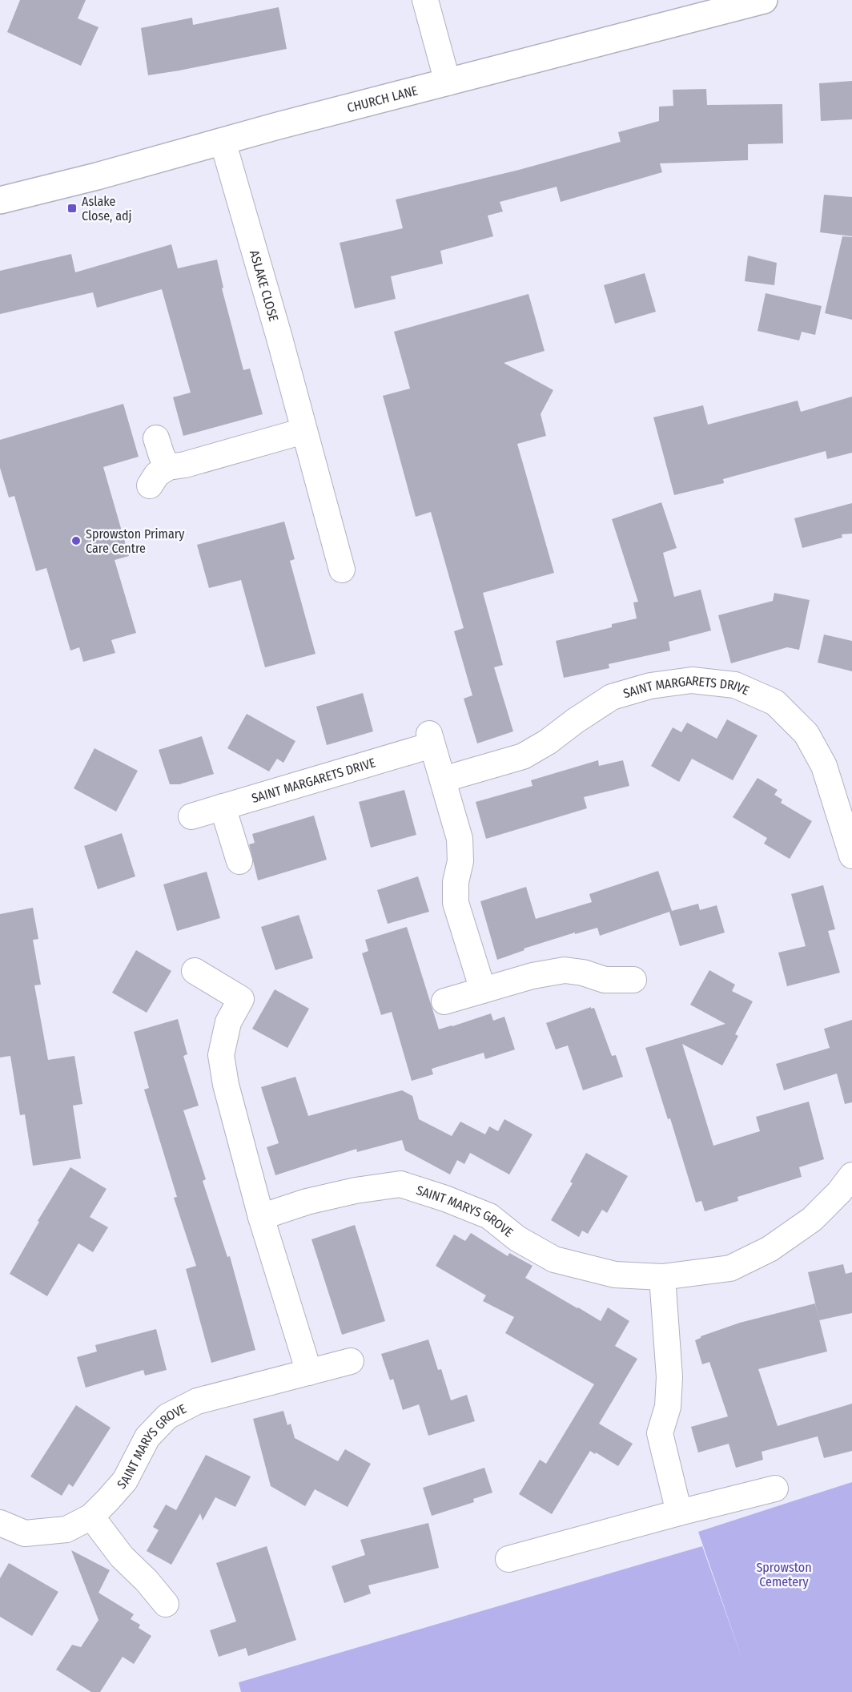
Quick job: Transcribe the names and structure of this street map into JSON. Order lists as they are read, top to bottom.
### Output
{
  "streets": {
    "street": [
      "CHURCH LANE",
      "ASLAKE CLOSE",
      "SAINT MARGARETS DRIVE",
      "SAINT MARYS GROVE"
    ]
  },
  "crossings": [
    ["CHURCH LANE", "ASLAKE CLOSE"]
  ],
  "parks": ["Sprowston Cemetery"],
  "places": {
    "transit": ["Aslake Close, adj"],
    "other": ["Sprowston Primary Care Centre"]
  }
}
